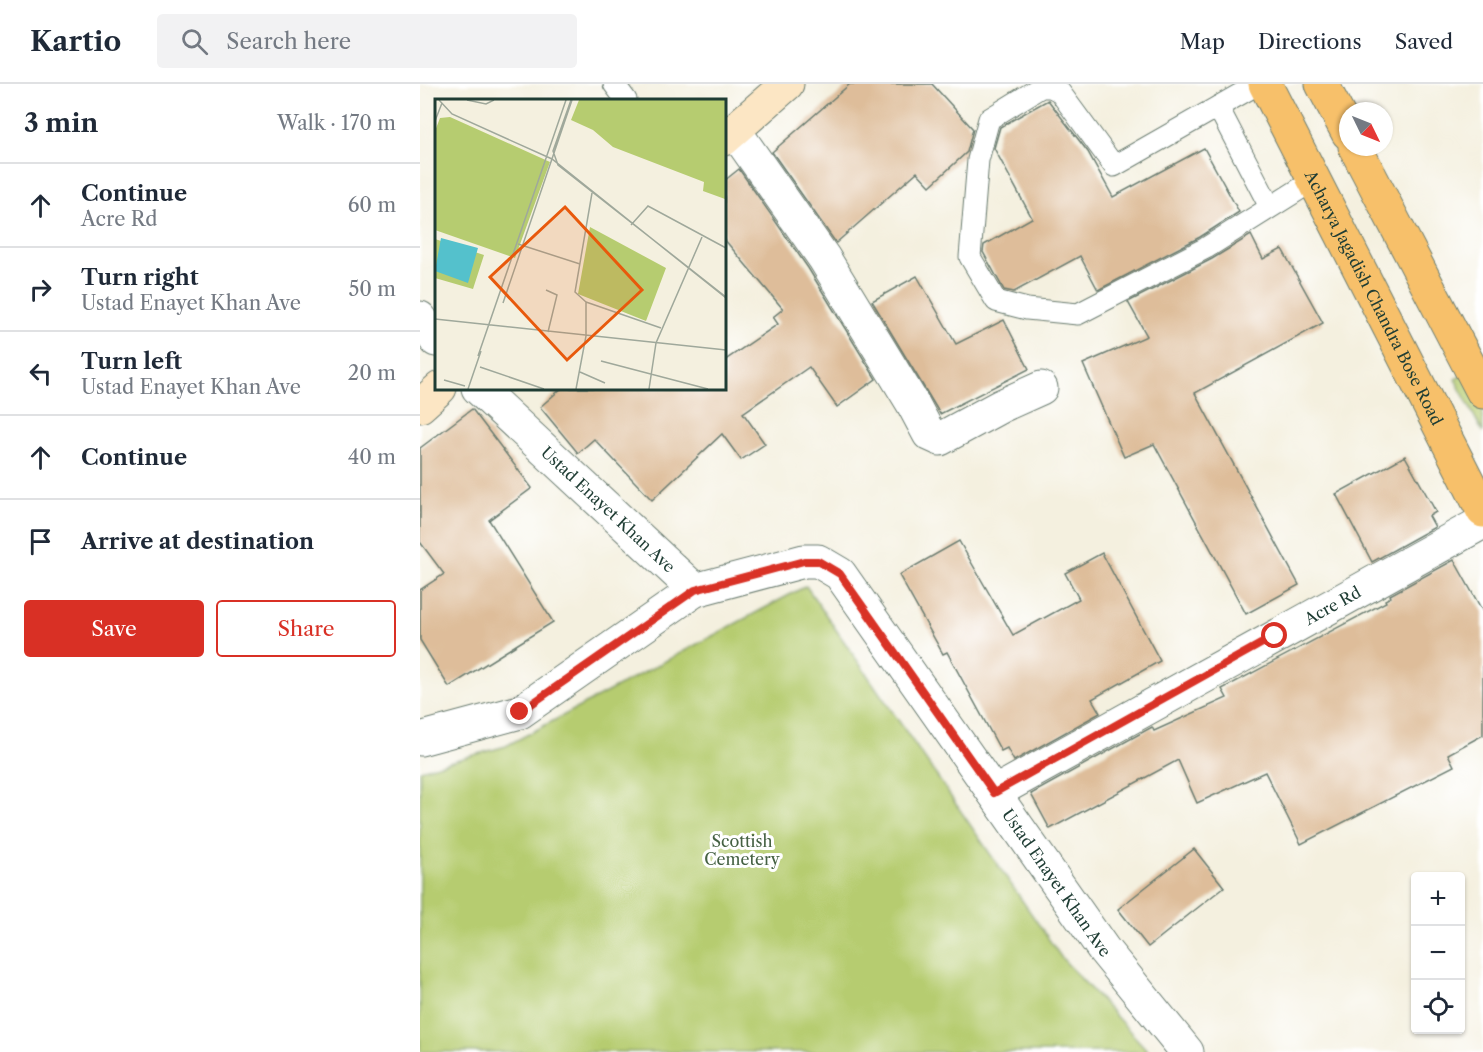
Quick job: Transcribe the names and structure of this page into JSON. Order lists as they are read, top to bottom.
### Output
{
  "streets": {
    "main road": ["Acharya Jagadish Chandra Bose Road"],
    "street": ["Ustad Enayet Khan Ave", "Acre Rd"]
  },
  "crossings": [
    ["Ustad Enayet Khan Ave", "Acre Rd"]
  ],
  "parks": ["Scottish Cemetery"],
  "north": "bottom right",
  "page": {
    "header": "Kartio",
    "search": "Search here",
    "nav": ["Map", "Directions", "Saved"],
    "heading": ["3 min", "Walk · 170 m"],
    "list": [
      ["Continue", "Acre Rd", "60 m"],
      ["Turn right", "Ustad Enayet Khan Ave", "50 m"],
      ["Turn left", "Ustad Enayet Khan Ave", "20 m"],
      ["Continue", "40 m"],
      "Arrive at destination"
    ],
    "buttons": ["Save", "Share"],
    "map_buttons": ["+", "−"]
  }
}
